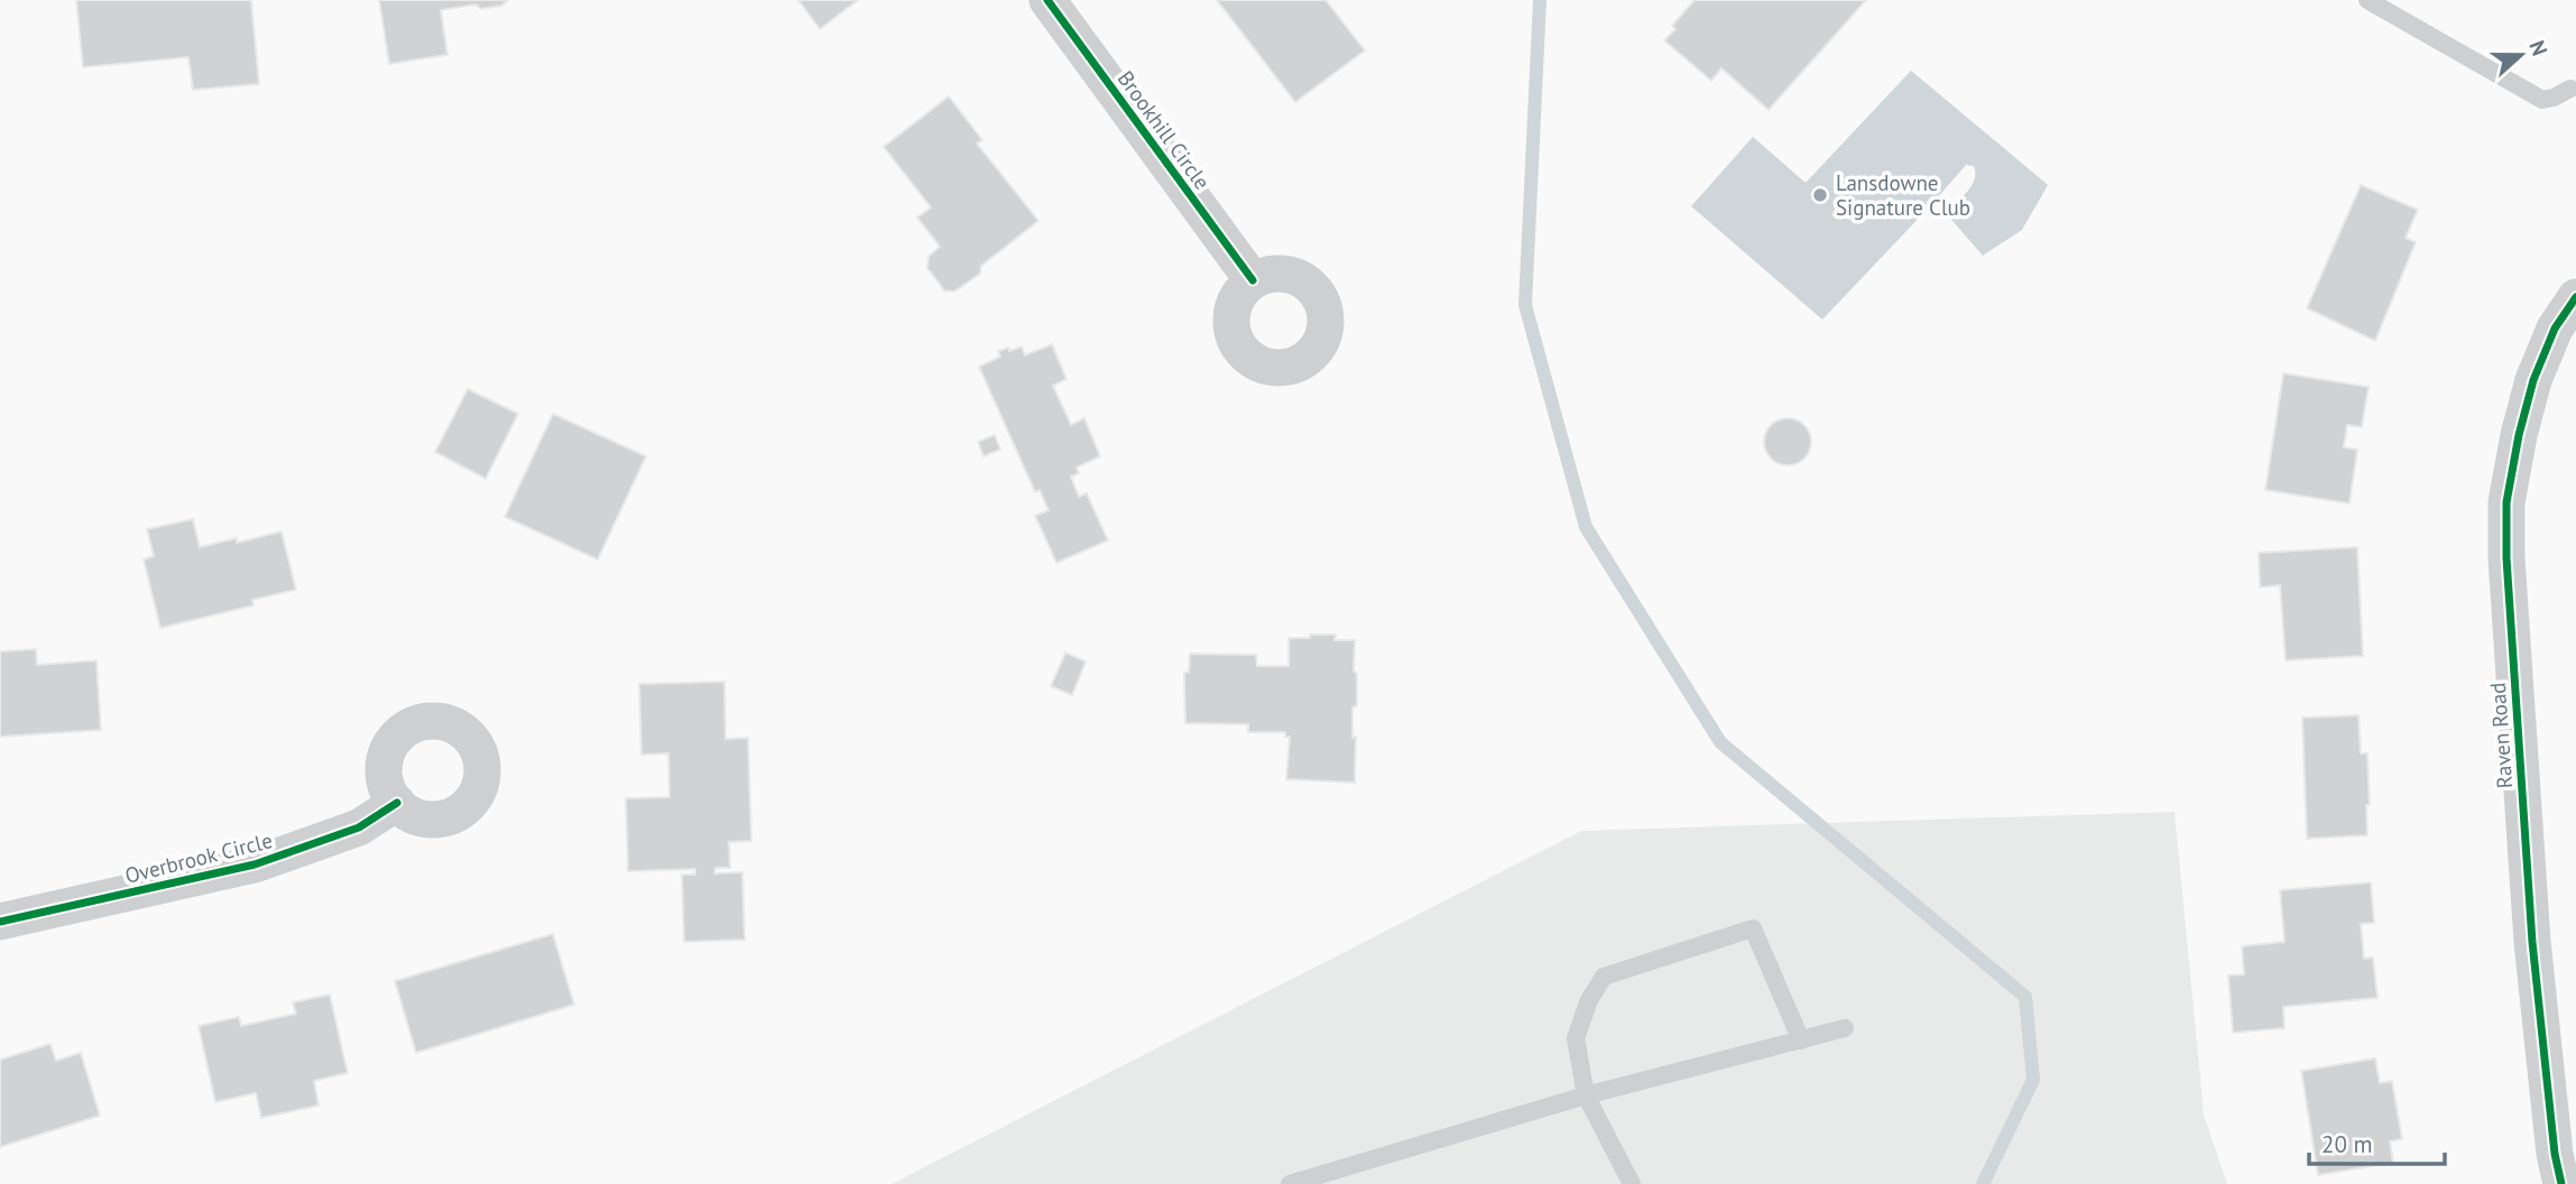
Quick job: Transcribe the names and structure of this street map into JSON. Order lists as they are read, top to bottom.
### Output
{
  "streets": {
    "street": ["Brookhill Circle", "Raven Road", "Overbrook Circle"]
  },
  "places": ["Lansdowne Signature Club"],
  "scale_bar": "20 m",
  "north": "right"
}
